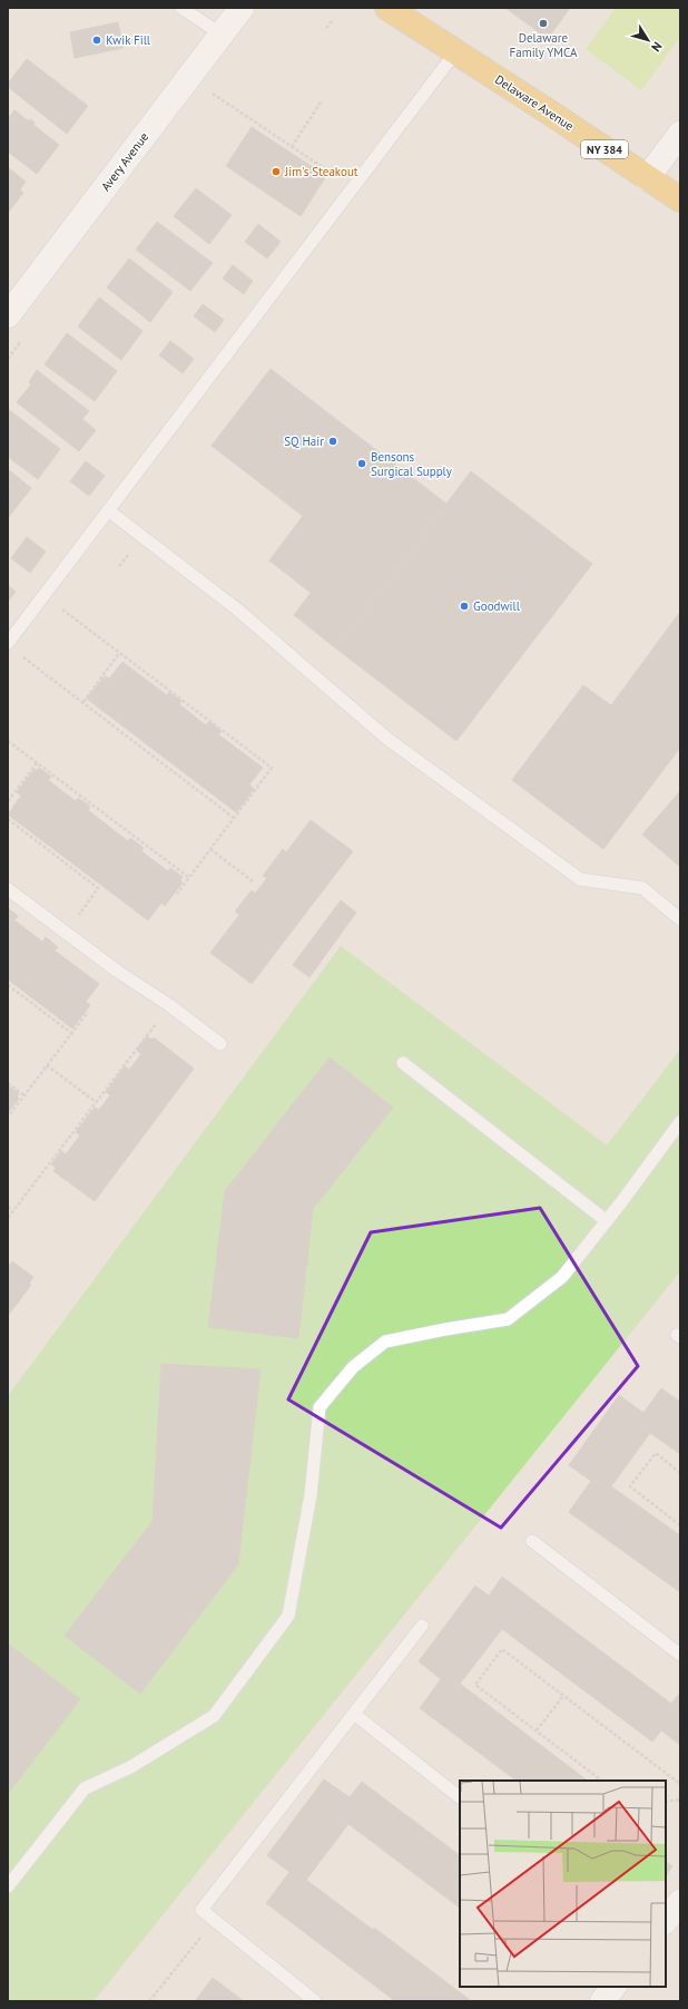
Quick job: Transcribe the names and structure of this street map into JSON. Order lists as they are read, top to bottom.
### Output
{
  "streets": {
    "main road": ["Delaware Avenue", "NY 384"],
    "street": ["Avery Avenue"]
  },
  "places": [
    "Delaware Family YMCA",
    "Kwik Fill",
    "Jim's Steakout",
    "SQ Hair",
    "Bensons Surgical Supply",
    "Goodwill"
  ],
  "north": "bottom right"
}
